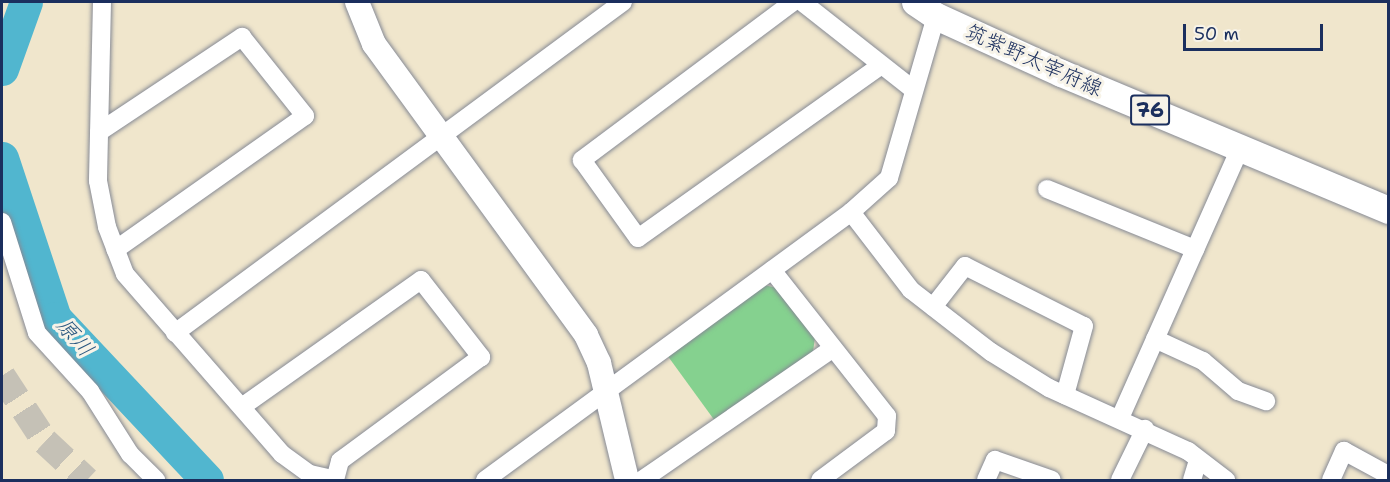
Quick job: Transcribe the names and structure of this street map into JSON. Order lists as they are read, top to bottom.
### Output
{
  "streets": {
    "main road": ["筑紫野太宰府線", "76"]
  },
  "water": ["原川"],
  "scale_bar": "50 m"
}
